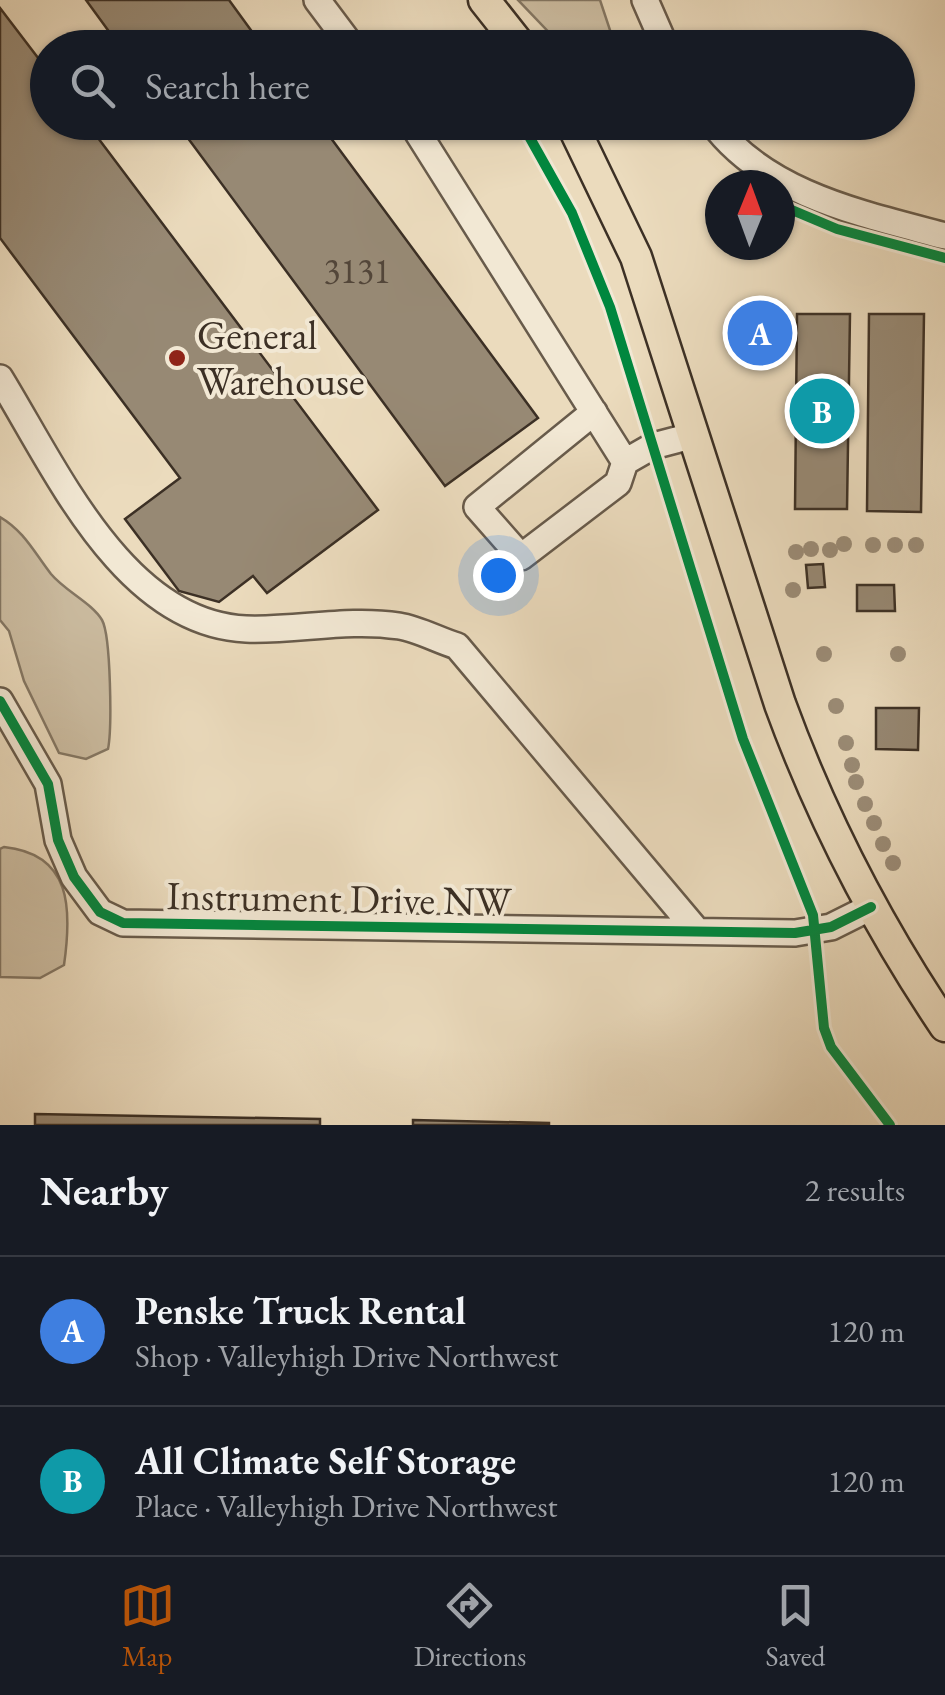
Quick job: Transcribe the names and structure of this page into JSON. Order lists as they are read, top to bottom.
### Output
{
  "streets": {
    "street": ["Instrument Drive NW"]
  },
  "places": ["General Warehouse"],
  "house_numbers": ["3131"],
  "north": "top",
  "page": {
    "search": "Search here",
    "pins": ["A", "B"],
    "heading": ["Nearby", "2 results"],
    "list": [
      {
        "mark": "A",
        "name": "Penske Truck Rental",
        "note": "Shop · Valleyhigh Drive Northwest",
        "value": "120 m"
      },
      {
        "mark": "B",
        "name": "All Climate Self Storage",
        "note": "Place · Valleyhigh Drive Northwest",
        "value": "120 m"
      }
    ],
    "nav": ["Map", "Directions", "Saved"]
  }
}
